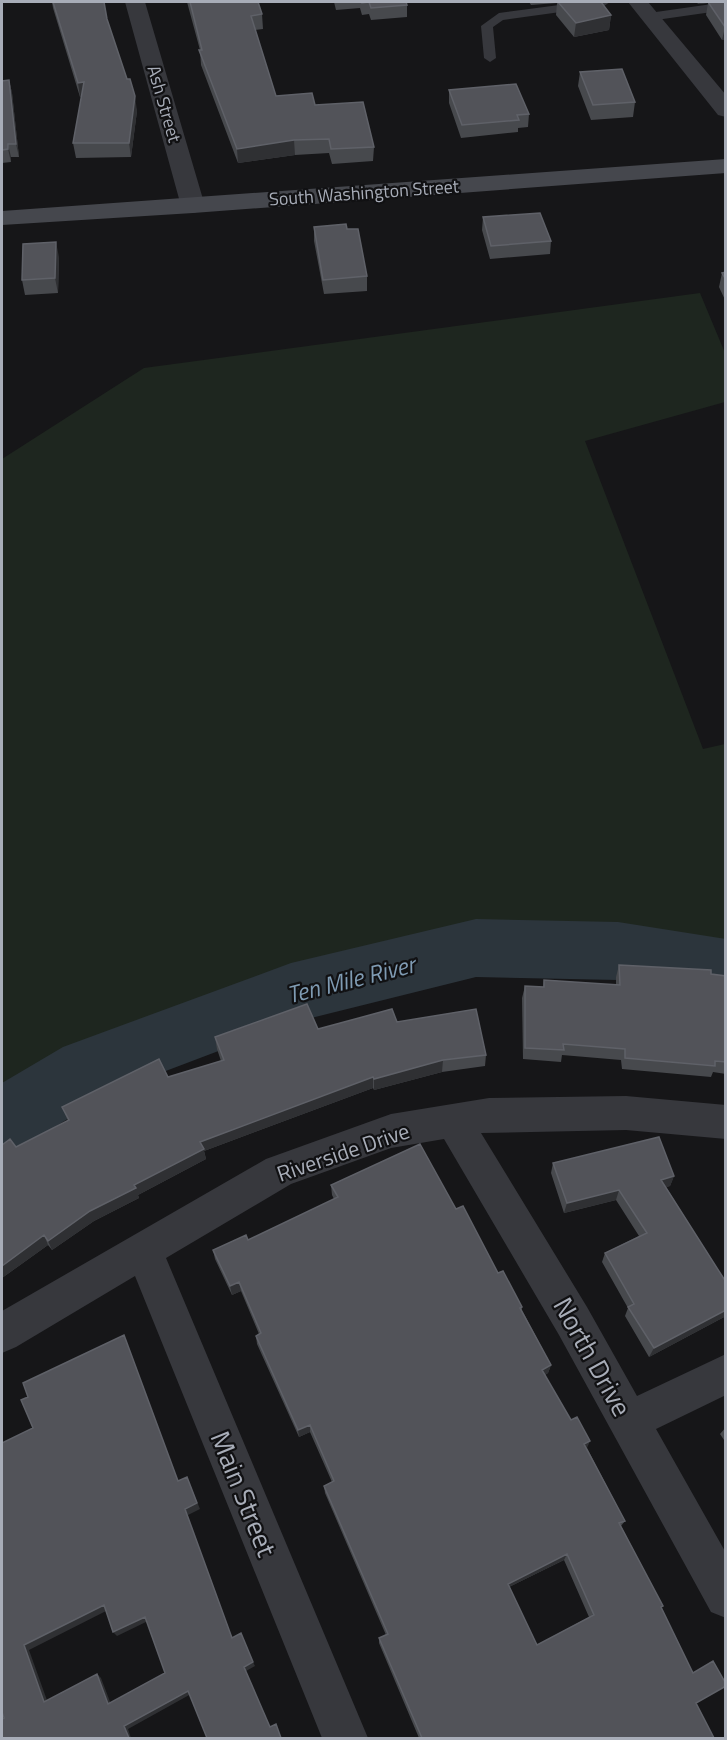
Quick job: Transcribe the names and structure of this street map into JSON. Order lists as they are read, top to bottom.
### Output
{
  "streets": {
    "main road": ["South Washington Street"],
    "street": [
      "Ash Street",
      "Riverside Drive",
      "North Drive",
      "Main Street"
    ]
  },
  "crossings": [
    ["Ash Street", "South Washington Street"],
    ["Riverside Drive", "North Drive"],
    ["Riverside Drive", "Main Street"]
  ],
  "water": ["Ten Mile River"]
}
